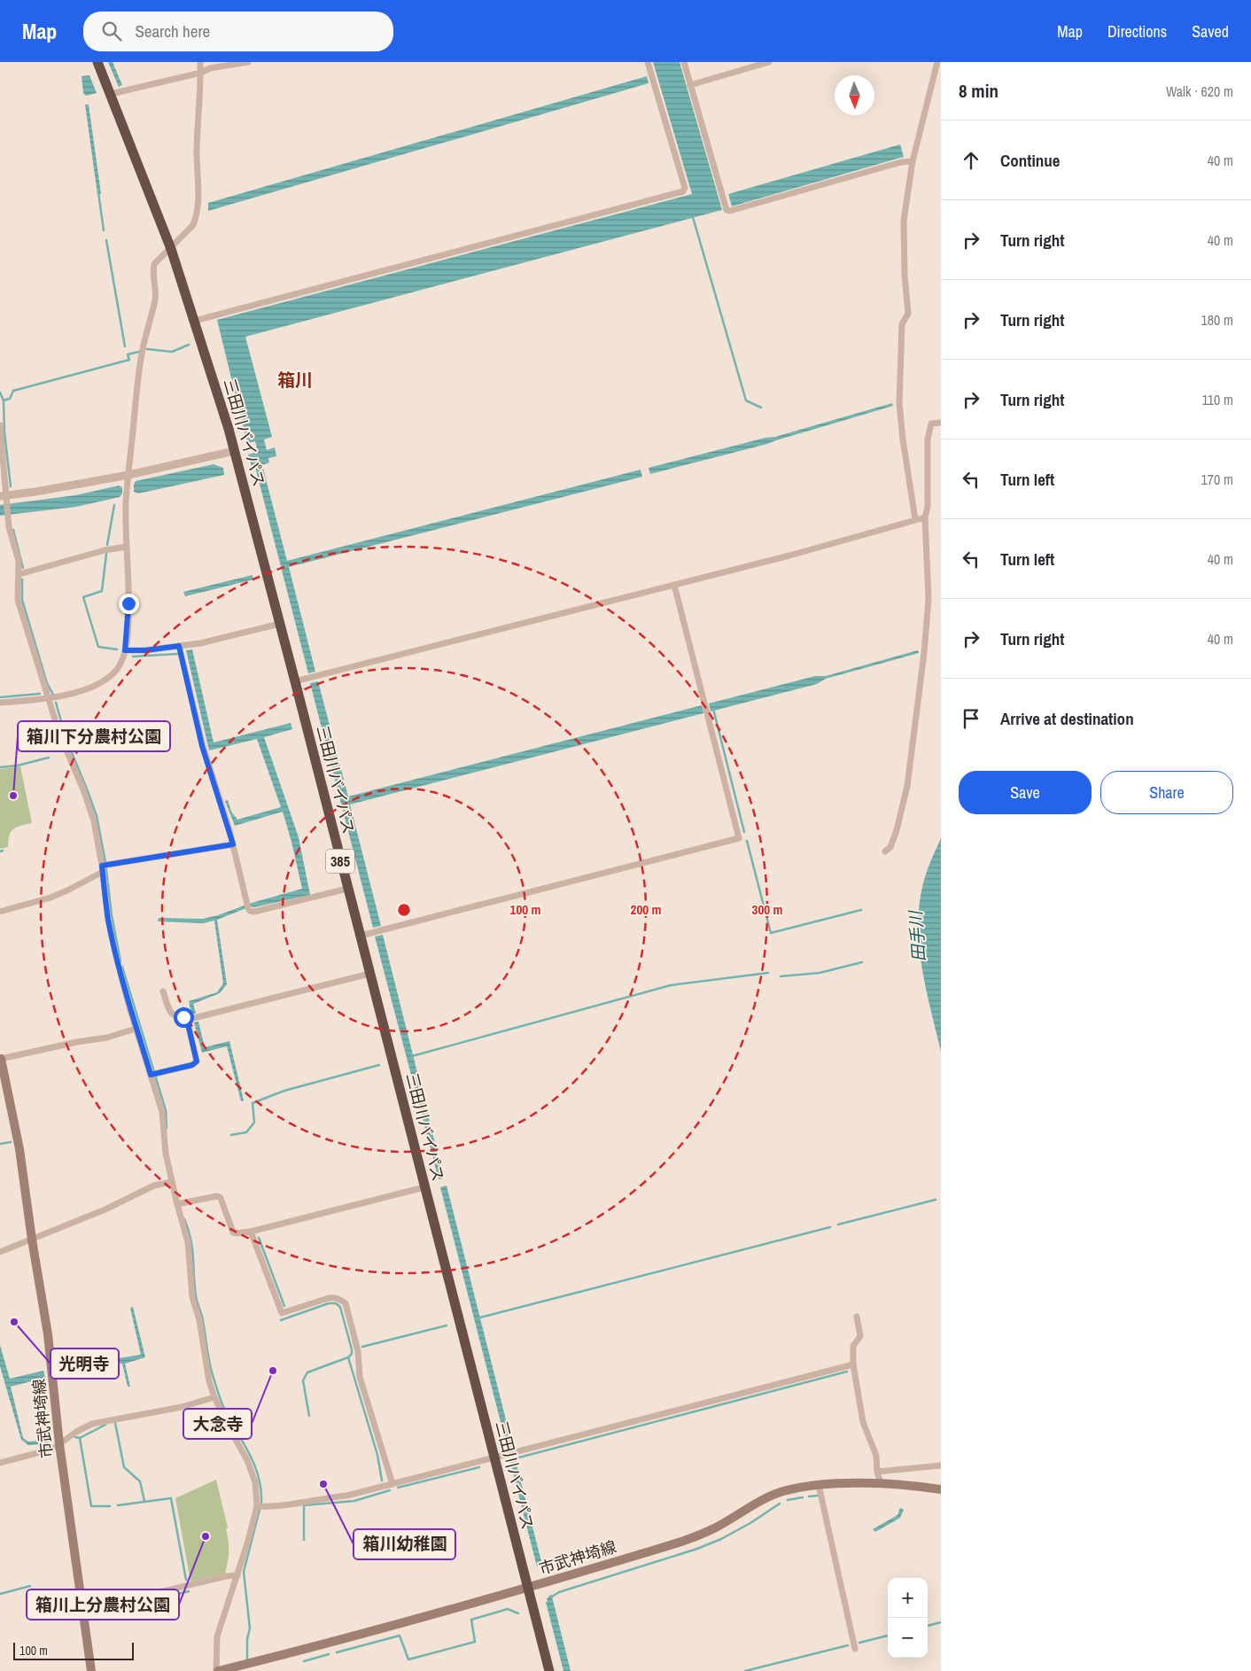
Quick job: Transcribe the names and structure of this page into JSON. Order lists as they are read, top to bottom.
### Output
{
  "streets": {
    "highway": ["三田川バイパス", "385"],
    "main road": ["市武神埼線"]
  },
  "crossings": [
    ["三田川バイパス", "市武神埼線"]
  ],
  "districts": ["箱川"],
  "water": ["田手川"],
  "places": [
    "箱川下分農村公園",
    "光明寺",
    "大念寺",
    "箱川幼稚園",
    "箱川上分農村公園"
  ],
  "scale_bar": "100 m",
  "north": "bottom",
  "page": {
    "header": "Map",
    "search": "Search here",
    "nav": ["Map", "Directions", "Saved"],
    "heading": ["8 min", "Walk · 620 m"],
    "list": [
      ["Continue", "40 m"],
      ["Turn right", "40 m"],
      ["Turn right", "180 m"],
      ["Turn right", "110 m"],
      ["Turn left", "170 m"],
      ["Turn left", "40 m"],
      ["Turn right", "40 m"],
      "Arrive at destination"
    ],
    "buttons": ["Save", "Share"],
    "map_buttons": ["+", "−"],
    "scale": "100 m"
  },
  "rings": ["100 m", "200 m", "300 m"]
}
